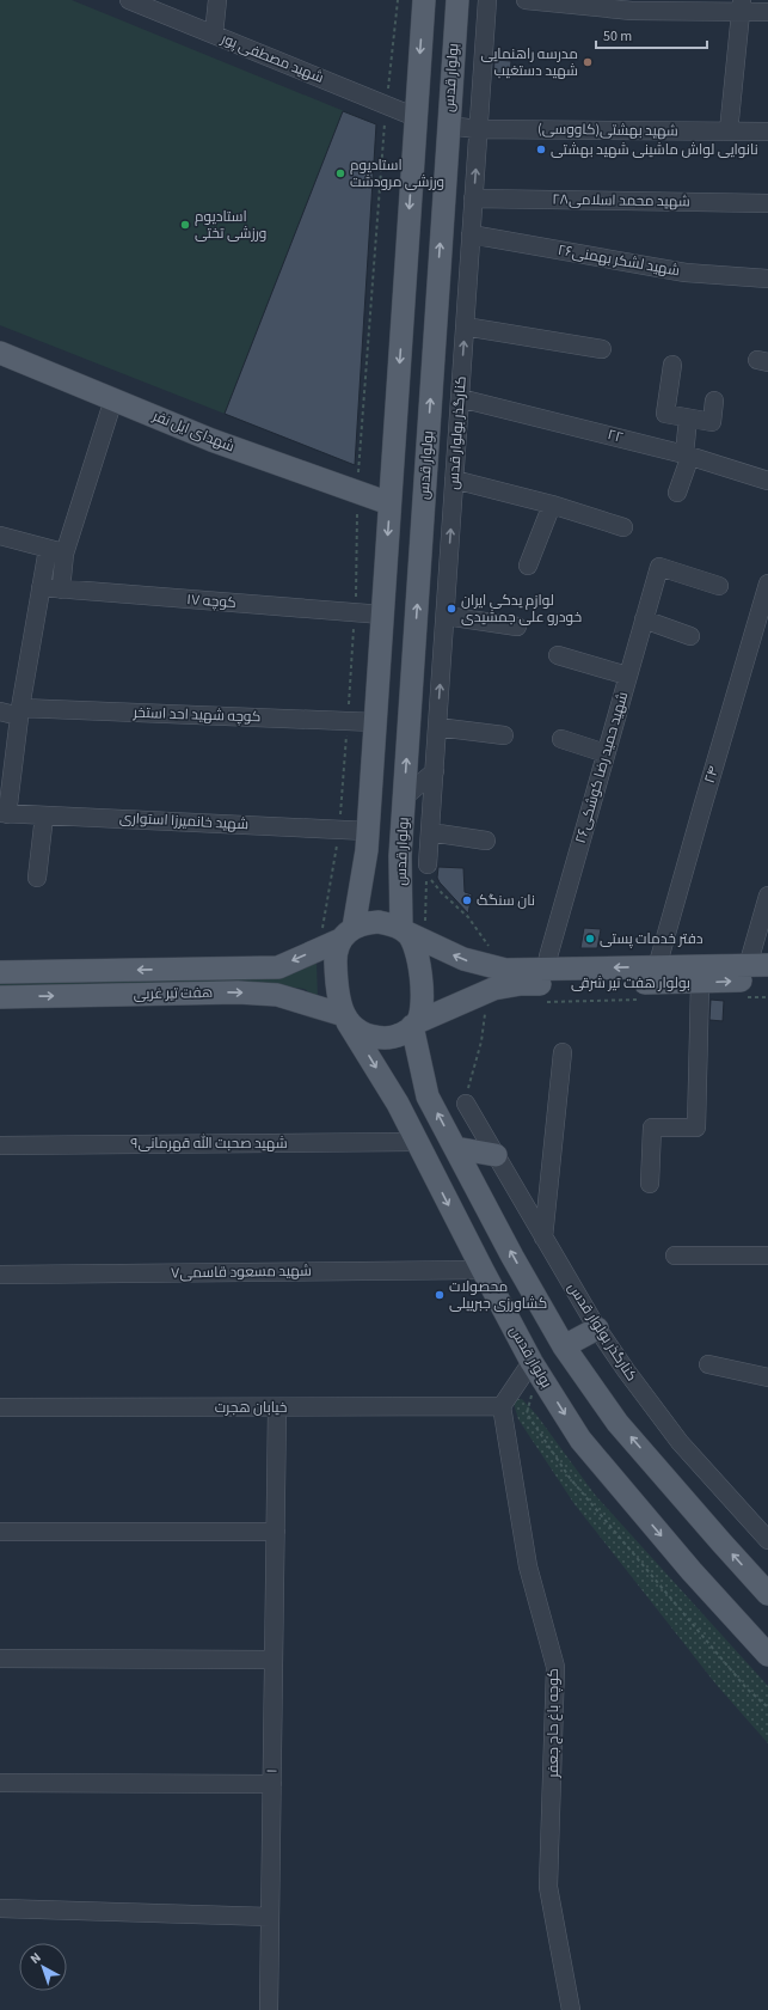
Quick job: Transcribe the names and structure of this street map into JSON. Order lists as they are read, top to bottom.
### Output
{
  "streets": {
    "main road": [
      "بولوار قدس",
      "شهدای ایل نفر",
      "بولوار هفت تیر شرقی",
      "هفت تیر غربی"
    ],
    "street": [
      "شهید مصطفی پور",
      "شهید بهشتی(کاووسی)",
      "شهید محمد اسلامی۲۸",
      "شهید لشکر بهمنی۲۶",
      "کنارگذر بولوار قدس",
      "۲۲",
      "کوچه ۱۷",
      "کوچه شهید احد استخر",
      "شهید حمید رضا کوشکی۲۶",
      "۲۴",
      "شهید خانمیرزا استواری",
      "شهید صحبت الله قهرمانی۹",
      "شهید مسعود قاسمی۷",
      "خیابان هجرت",
      "کوچه باغ حاج جعفر",
      "۱"
    ]
  },
  "crossings": [
    ["بولوار قدس", "شهید بهشتی(کاووسی)"],
    ["بولوار قدس", "هفت تیر غربی"],
    ["بولوار قدس", "شهید صحبت الله قهرمانی۹"],
    ["بولوار قدس", "شهید مسعود قاسمی۷"],
    ["شهید بهشتی(کاووسی)", "کنارگذر بولوار قدس"],
    ["شهید محمد اسلامی۲۸", "کنارگذر بولوار قدس"],
    ["شهید لشکر بهمنی۲۶", "کنارگذر بولوار قدس"],
    ["کنارگذر بولوار قدس", "۲۲"],
    ["شهید حمید رضا کوشکی۲۶", "بولوار هفت تیر شرقی"],
    ["۲۴", "بولوار هفت تیر شرقی"],
    ["خیابان هجرت", "کوچه باغ حاج جعفر"],
    ["خیابان هجرت", "۱"]
  ],
  "places": [
    "مدرسه راهنمایی شهید دستغیب",
    "نانوایی لواش ماشینی شهید بهشتی",
    "استادیوم ورزشی مرودشت",
    "استادیوم ورزشی تختی",
    "لوازم یدکی ایران خودرو علی جمشیدی",
    "نان سنگک",
    "دفتر خدمات پستی",
    "محصولات کشاورزی جبرییلی"
  ],
  "scale_bar": "50 m",
  "north": "top left"
}
